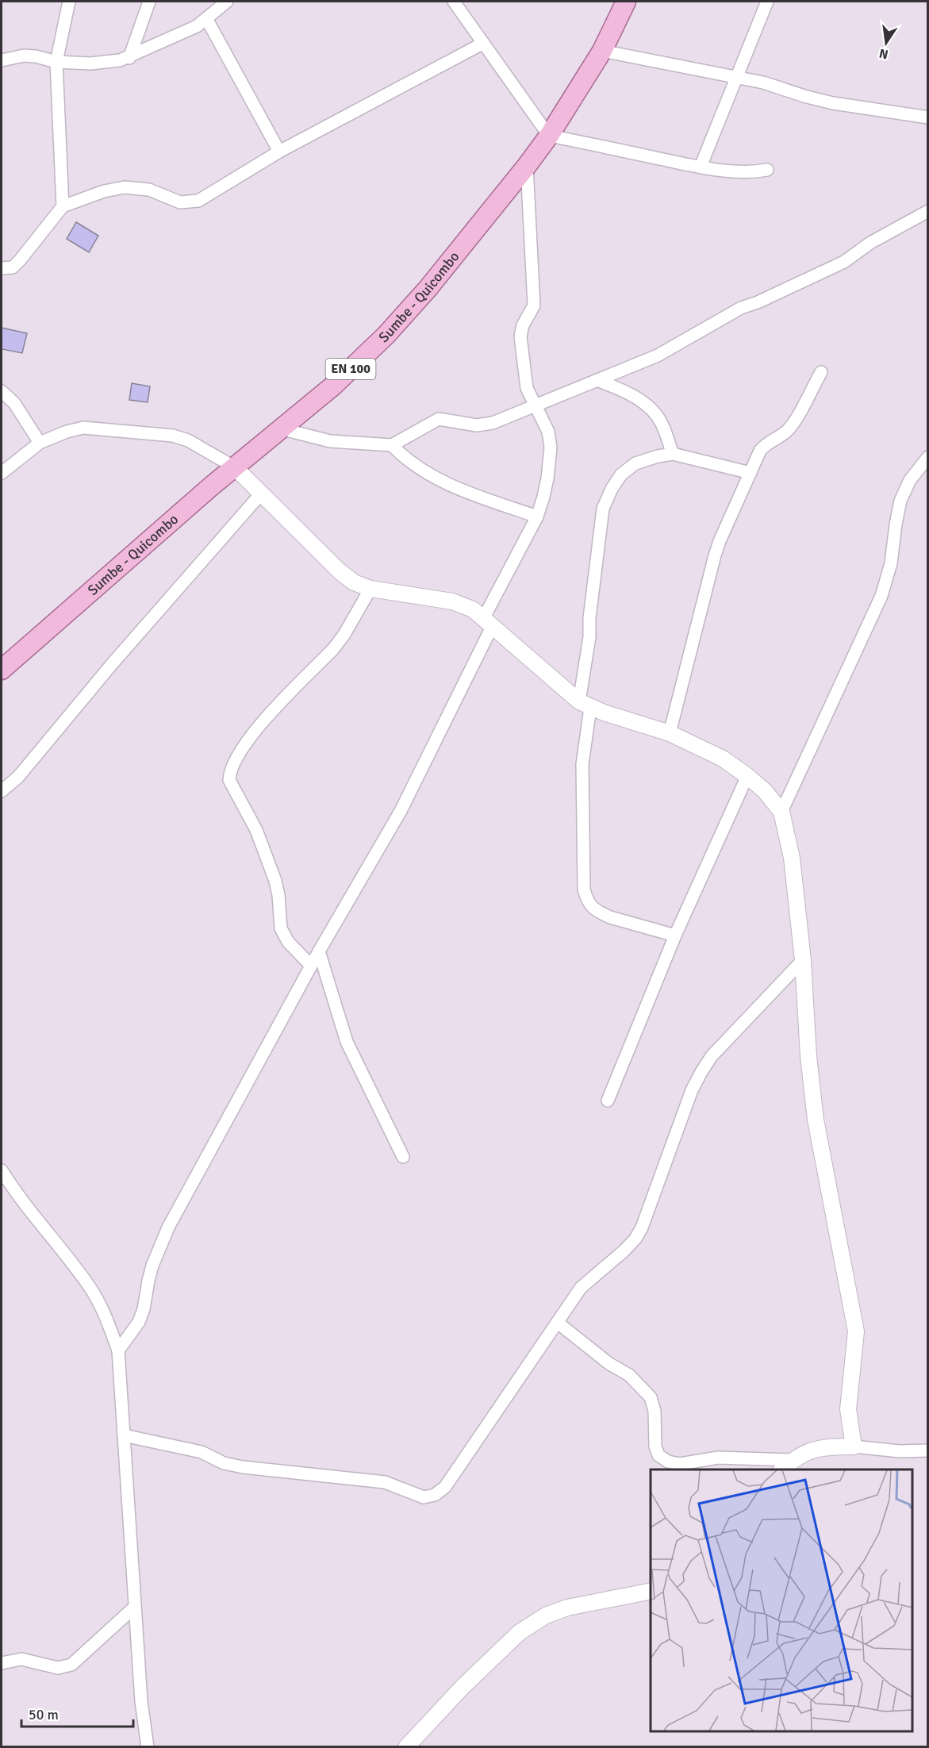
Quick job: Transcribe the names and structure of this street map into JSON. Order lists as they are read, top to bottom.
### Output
{
  "streets": {
    "main road": ["Sumbe - Quicombo", "EN 100"]
  },
  "scale_bar": "50 m",
  "north": "bottom"
}
